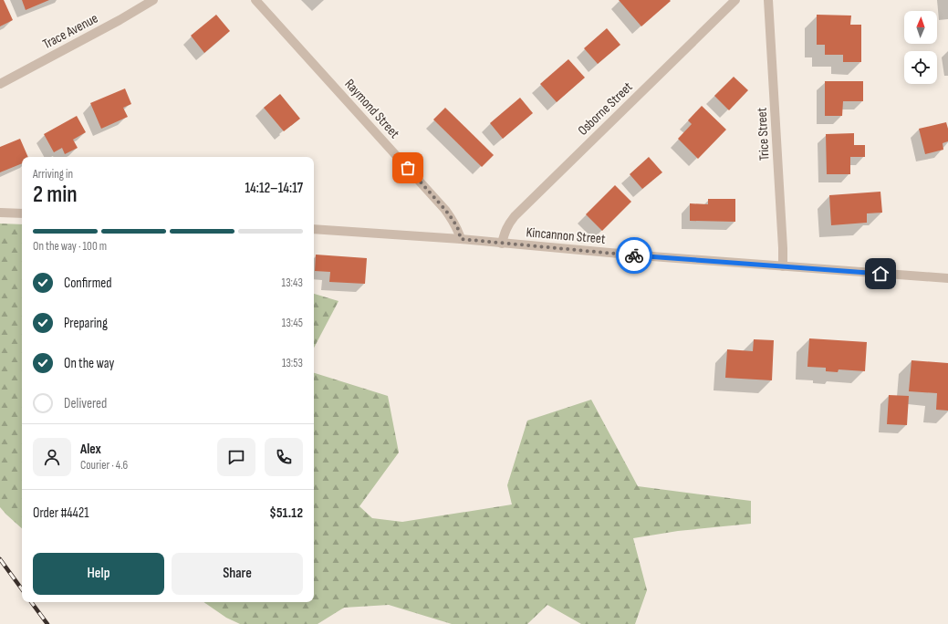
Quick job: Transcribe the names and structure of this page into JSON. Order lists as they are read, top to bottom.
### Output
{
  "streets": {
    "street": [
      "Trace Avenue",
      "Raymond Street",
      "Osborne Street",
      "Trice Street",
      "Kincannon Street"
    ]
  },
  "crossings": [
    ["Raymond Street", "Kincannon Street"],
    ["Osborne Street", "Kincannon Street"],
    ["Trice Street", "Kincannon Street"]
  ],
  "north": "top",
  "page": {
    "heading": ["2 min", "Arriving in", "14:12–14:17"],
    "panel": [
      "Alex",
      "Courier · 4.6",
      "Order #4421",
      "$51.12"
    ],
    "bar": "On the way · 100 m",
    "list": [
      ["Confirmed", "13:43"],
      ["Preparing", "13:45"],
      ["On the way", "13:53"],
      "Delivered"
    ],
    "buttons": ["Help", "Share"]
  }
}
